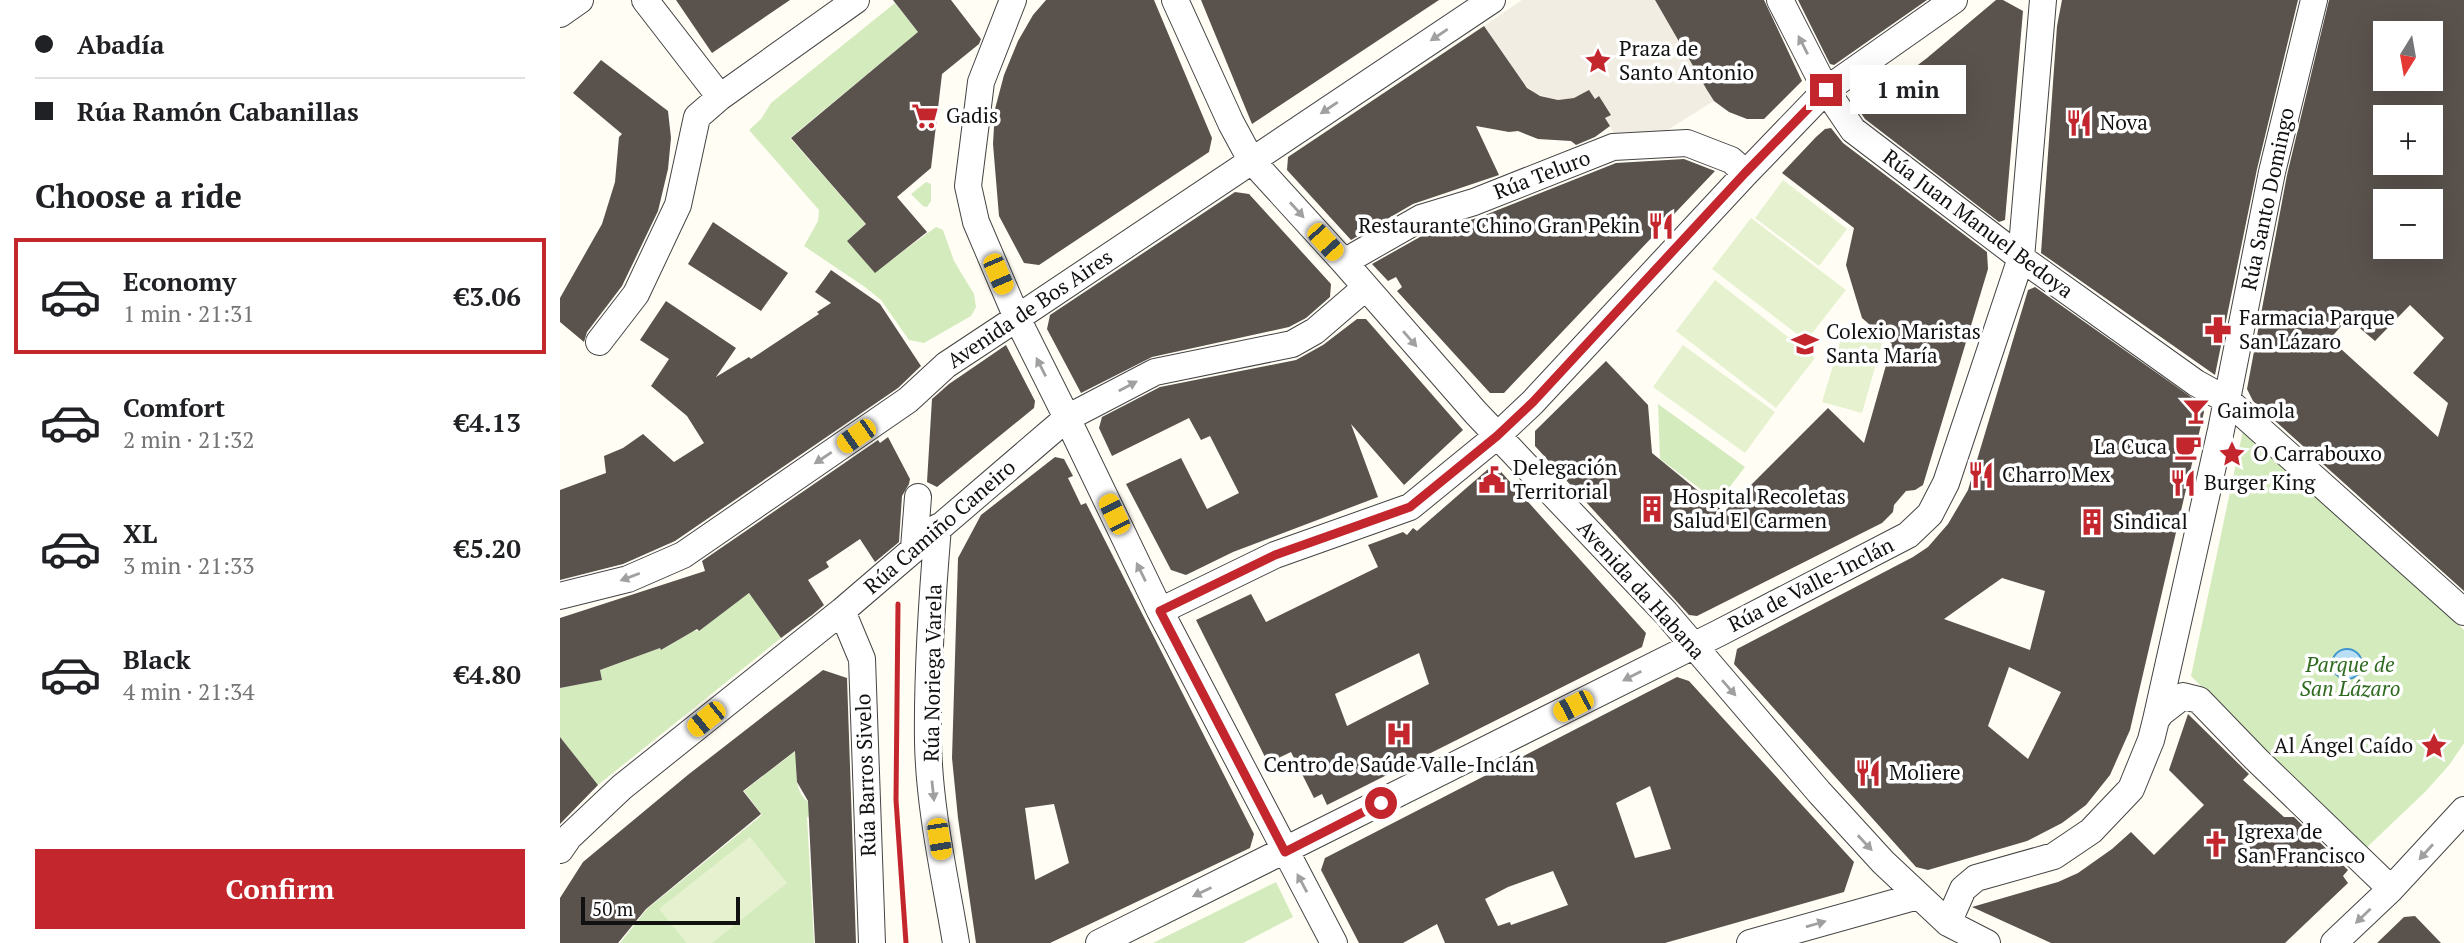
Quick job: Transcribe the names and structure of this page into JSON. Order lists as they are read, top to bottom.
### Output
{
  "streets": {
    "street": [
      "Rúa Teluro",
      "Rúa Santo Domingo",
      "Rúa Juan Manuel Bedoya",
      "Avenida de Bos Aires",
      "Rúa Camiño Caneiro",
      "Rúa de Valle-Inclán",
      "Avenida da Habana",
      "Rúa Noriega Varela",
      "Rúa Barros Sivelo"
    ]
  },
  "crossings": [
    ["Rúa Teluro", "Avenida da Habana"],
    ["Rúa Santo Domingo", "Rúa Juan Manuel Bedoya"],
    ["Rúa Juan Manuel Bedoya", "Rúa de Valle-Inclán"],
    ["Avenida de Bos Aires", "Avenida da Habana"],
    ["Rúa Camiño Caneiro", "Avenida da Habana"],
    ["Rúa Camiño Caneiro", "Rúa Noriega Varela"],
    ["Rúa Camiño Caneiro", "Rúa Barros Sivelo"],
    ["Rúa de Valle-Inclán", "Avenida da Habana"]
  ],
  "one_way": [
    "Avenida de Bos Aires",
    "Rúa de Valle-Inclán",
    "Avenida da Habana",
    "Rúa Noriega Varela"
  ],
  "parks": ["Parque de San Lázaro"],
  "places": {
    "place": ["Praza de Santo Antonio", "O Carrabouxo", "Al Ángel Caído"],
    "supermarket": ["Gadis"],
    "restaurant": [
      "Nova",
      "Restaurante Chino Gran Pekin",
      "Charro Mex",
      "Burger King",
      "Moliere"
    ],
    "pharmacy": ["Farmacia Parque San Lázaro"],
    "school or university": ["Colexio Maristas Santa María"],
    "bar": ["Gaimola"],
    "cafe": ["La Cuca"],
    "public building": ["Delegación Territorial"],
    "building": ["Hospital Recoletas Salud El Carmen", "Sindical"],
    "hospital": ["Centro de Saúde Valle-Inclán"],
    "church": ["Igrexa de San Francisco"]
  },
  "scale_bar": "50 m",
  "north": "bottom",
  "page": {
    "banner": ["Abadía", "Rúa Ramón Cabanillas"],
    "map_buttons": ["+", "−"],
    "bubble": "1 min",
    "heading": "Choose a ride",
    "list": [
      {
        "name": "Economy",
        "note": "1 min · 21:31",
        "value": "€3.06"
      },
      {
        "name": "Comfort",
        "note": "2 min · 21:32",
        "value": "€4.13"
      },
      {
        "name": "XL",
        "note": "3 min · 21:33",
        "value": "€5.20"
      },
      {
        "name": "Black",
        "note": "4 min · 21:34",
        "value": "€4.80"
      }
    ],
    "buttons": "Confirm",
    "scale": "50 m"
  }
}
